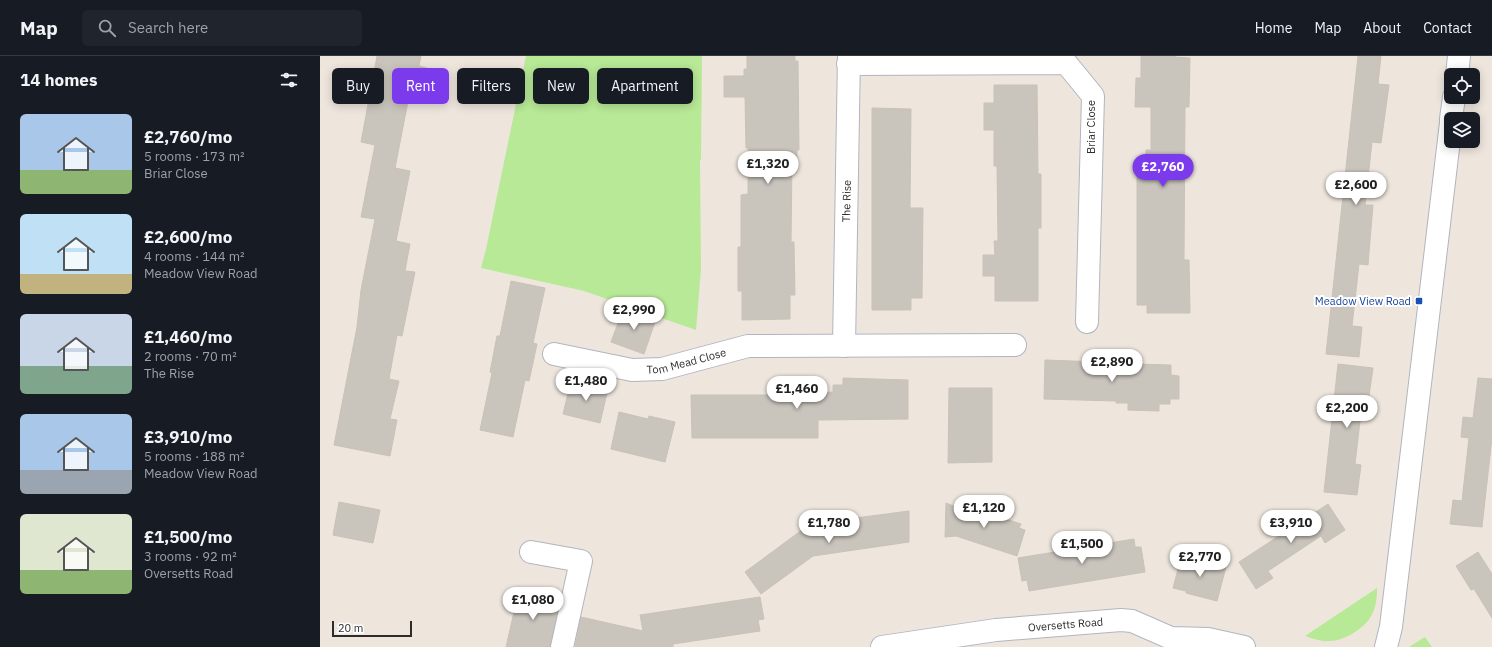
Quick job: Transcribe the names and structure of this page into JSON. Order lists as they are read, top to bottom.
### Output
{
  "streets": {
    "street": [
      "Briar Close",
      "The Rise",
      "Tom Mead Close",
      "Oversetts Road"
    ]
  },
  "crossings": [
    ["Briar Close", "The Rise"],
    ["The Rise", "Tom Mead Close"]
  ],
  "places": {
    "transit": ["Meadow View Road"]
  },
  "scale_bar": "20 m",
  "page": {
    "header": "Map",
    "search": "Search here",
    "nav": [
      "Home",
      "Map",
      "About",
      "Contact"
    ],
    "heading": "14 homes",
    "chip": [
      "Buy",
      "Rent",
      "Filters",
      "New",
      "Apartment"
    ],
    "list": [
      {
        "name": "£2,760/mo",
        "note": "5 rooms · 173 m² · Briar Close"
      },
      {
        "name": "£2,600/mo",
        "note": "4 rooms · 144 m² · Meadow View Road"
      },
      {
        "name": "£1,460/mo",
        "note": "2 rooms · 70 m² · The Rise"
      },
      {
        "name": "£3,910/mo",
        "note": "5 rooms · 188 m² · Meadow View Road"
      },
      {
        "name": "£1,500/mo",
        "note": "3 rooms · 92 m² · Oversetts Road"
      }
    ],
    "price": [
      "£1,320",
      "£2,760",
      "£2,600",
      "£2,990",
      "£2,890",
      "£1,480",
      "£1,460",
      "£2,200",
      "£1,120",
      "£1,780",
      "£3,910",
      "£1,500",
      "£2,770",
      "£1,080"
    ],
    "scale": "20 m"
  }
}
